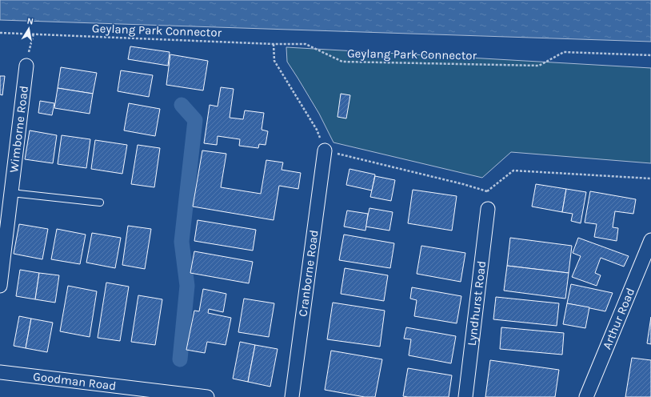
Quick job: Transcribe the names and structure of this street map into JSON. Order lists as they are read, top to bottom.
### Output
{
  "streets": {
    "street": [
      "Wimborne Road",
      "Cranborne Road",
      "Lyndhurst Road",
      "Arthur Road",
      "Goodman Road"
    ],
    "path": ["Geylang Park Connector"]
  },
  "north": "top"
}
